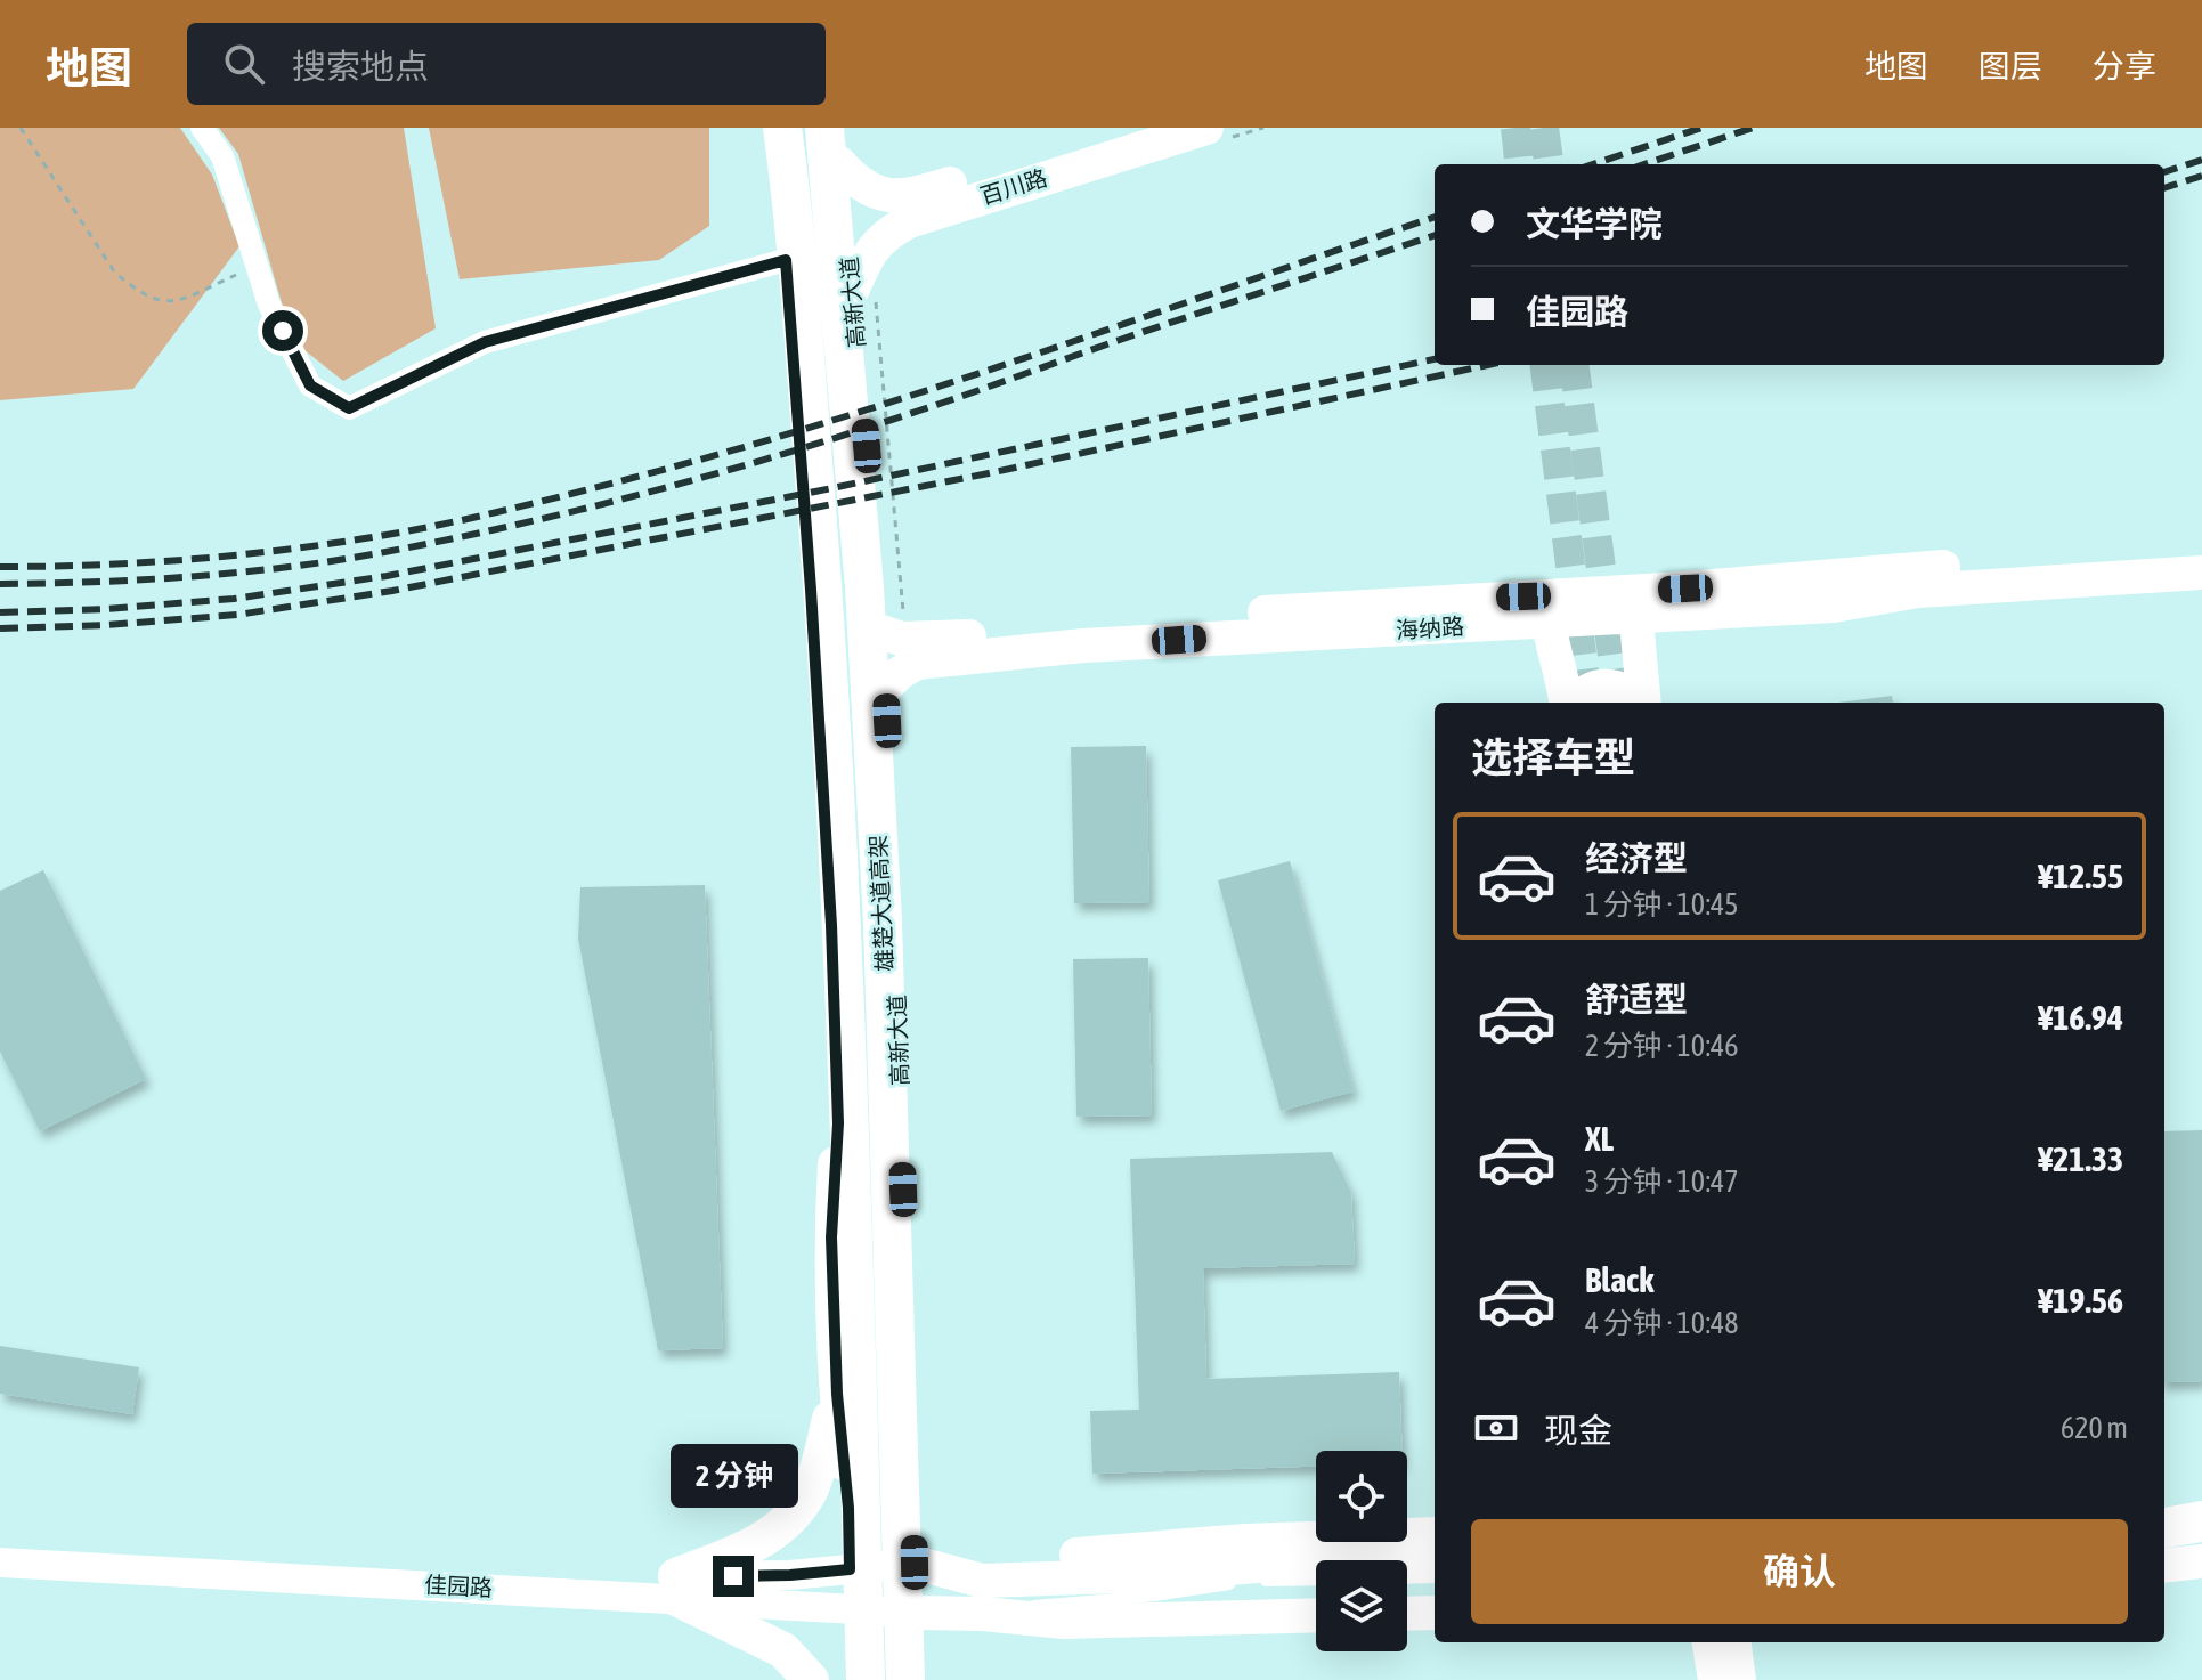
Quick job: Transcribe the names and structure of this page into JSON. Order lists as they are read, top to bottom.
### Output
{
  "streets": {
    "highway": ["雄楚大道高架"],
    "main road": ["百川路", "高新大道", "海纳路"],
    "street": ["佳园路"]
  },
  "crossings": [
    ["百川路", "高新大道"],
    ["高新大道", "海纳路"],
    ["高新大道", "佳园路"]
  ],
  "page": {
    "header": "地图",
    "search": "搜索地点",
    "nav": ["地图", "图层", "分享"],
    "banner": ["文华学院", "佳园路"],
    "heading": "选择车型",
    "list": [
      {
        "name": "经济型",
        "note": "1 分钟 · 10:45",
        "value": "¥12.55"
      },
      {
        "name": "舒适型",
        "note": "2 分钟 · 10:46",
        "value": "¥16.94"
      },
      {
        "name": "XL",
        "note": "3 分钟 · 10:47",
        "value": "¥21.33"
      },
      {
        "name": "Black",
        "note": "4 分钟 · 10:48",
        "value": "¥19.56"
      }
    ],
    "pay": ["现金", "620 m"],
    "bubble": "2 分钟",
    "buttons": "确认"
  }
}
